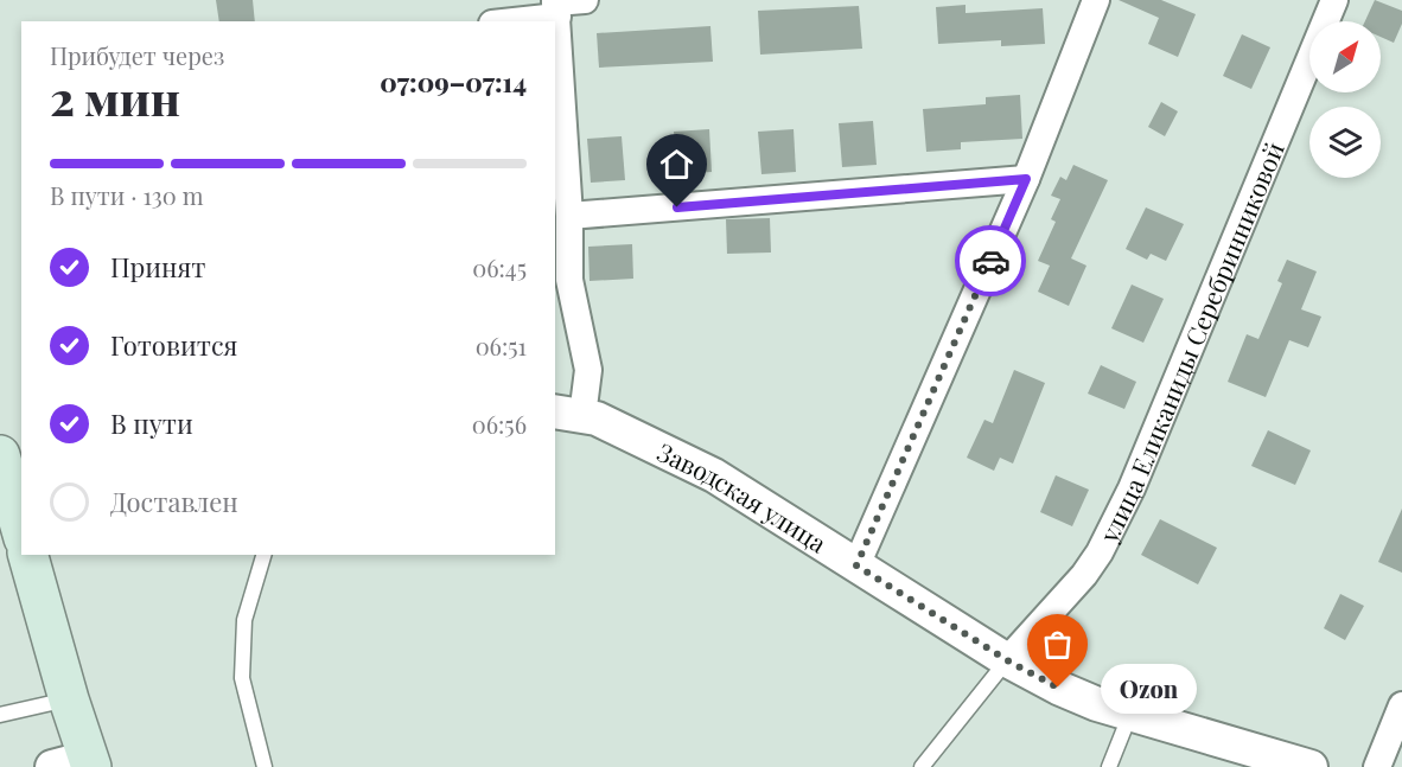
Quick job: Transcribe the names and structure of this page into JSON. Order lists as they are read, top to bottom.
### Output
{
  "streets": {
    "street": ["улица Еликаниды Серебринниковой", "Заводская улица"]
  },
  "crossings": [
    ["улица Еликаниды Серебринниковой", "Заводская улица"]
  ],
  "places": ["Ozon"],
  "north": "top right",
  "page": {
    "heading": ["2 мин", "Прибудет через", "07:09–07:14"],
    "bar": "В пути · 130 m",
    "list": [
      ["Принят", "06:45"],
      ["Готовится", "06:51"],
      ["В пути", "06:56"],
      "Доставлен"
    ],
    "bubble": "Ozon"
  }
}
